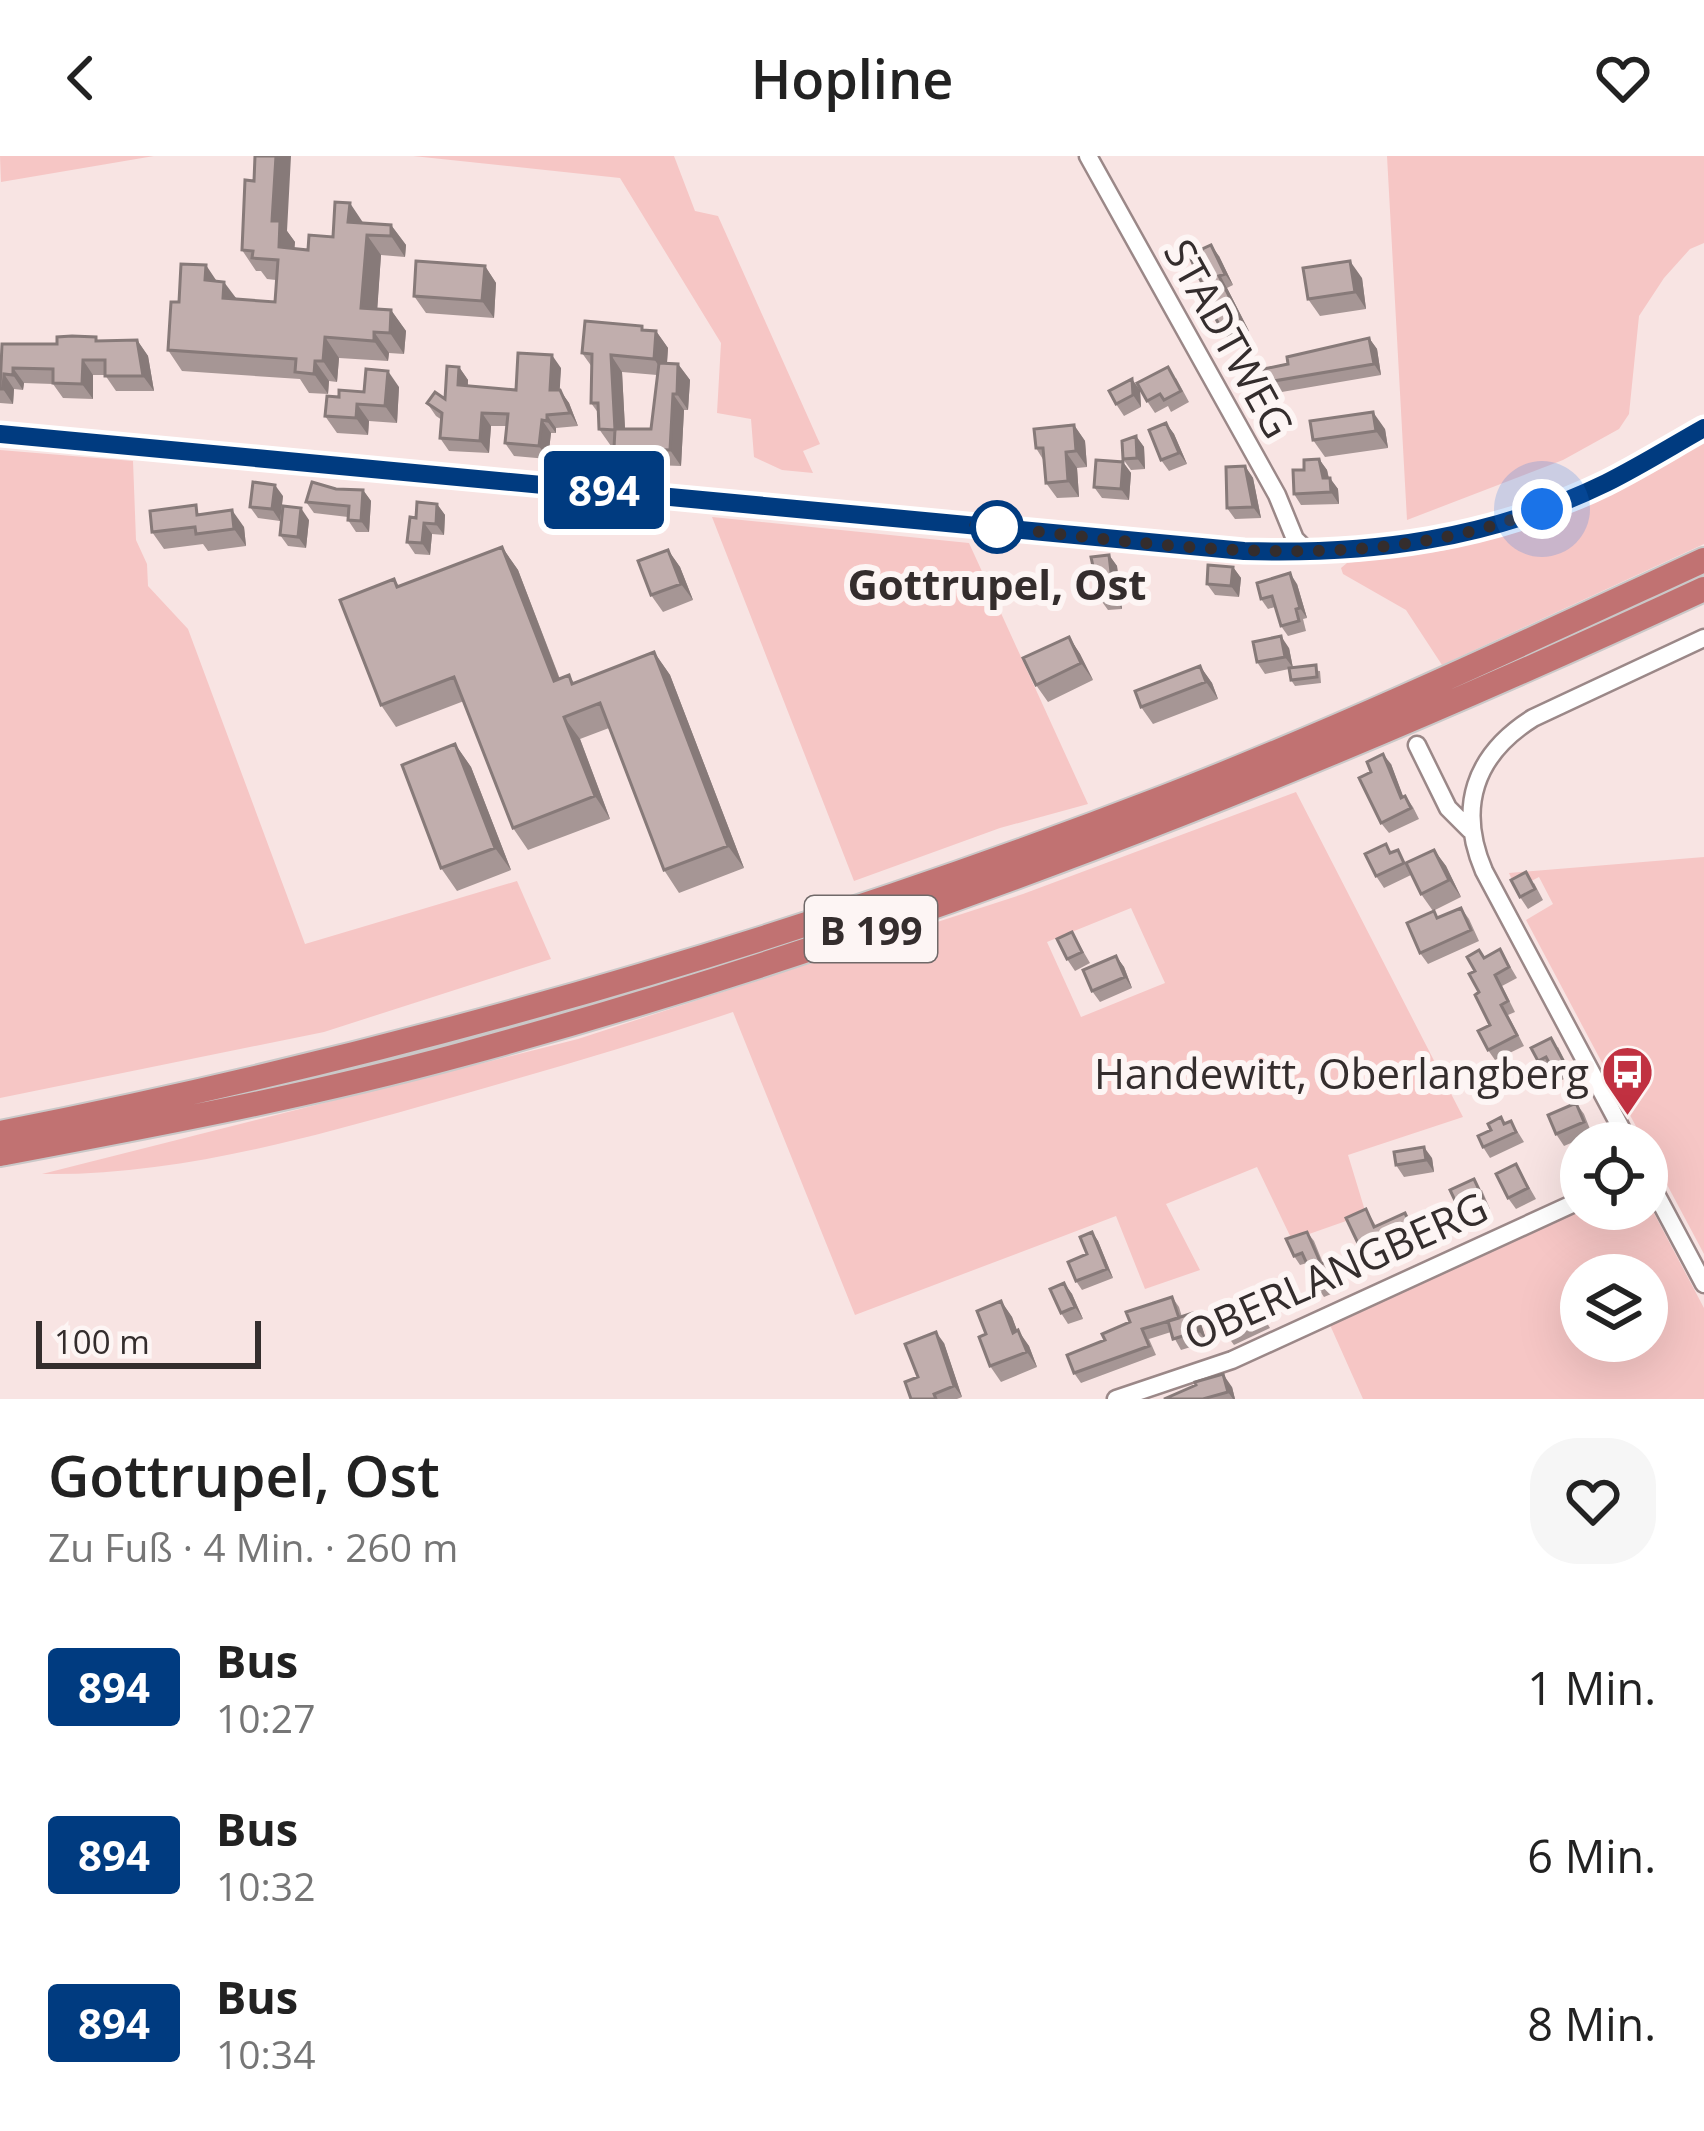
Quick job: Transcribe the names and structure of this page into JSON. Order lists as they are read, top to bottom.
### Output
{
  "streets": {
    "highway": ["B 199"],
    "street": ["STADTWEG", "OBERLANGBERG"]
  },
  "places": {
    "other": ["Gottrupel, Ost"],
    "bus stop": ["Handewitt, Oberlangberg"]
  },
  "lines": ["bus line 894"],
  "scale_bar": "100 m",
  "page": {
    "header": "Hopline",
    "on_map": "894",
    "scale": "100 m",
    "heading": ["Gottrupel, Ost", "Zu Fuß · 4 Min. · 260 m"],
    "list": [
      {
        "mark": "894",
        "name": "Bus",
        "note": "10:27",
        "value": "1 Min."
      },
      {
        "mark": "894",
        "name": "Bus",
        "note": "10:32",
        "value": "6 Min."
      },
      {
        "mark": "894",
        "name": "Bus",
        "note": "10:34",
        "value": "8 Min."
      }
    ]
  }
}
